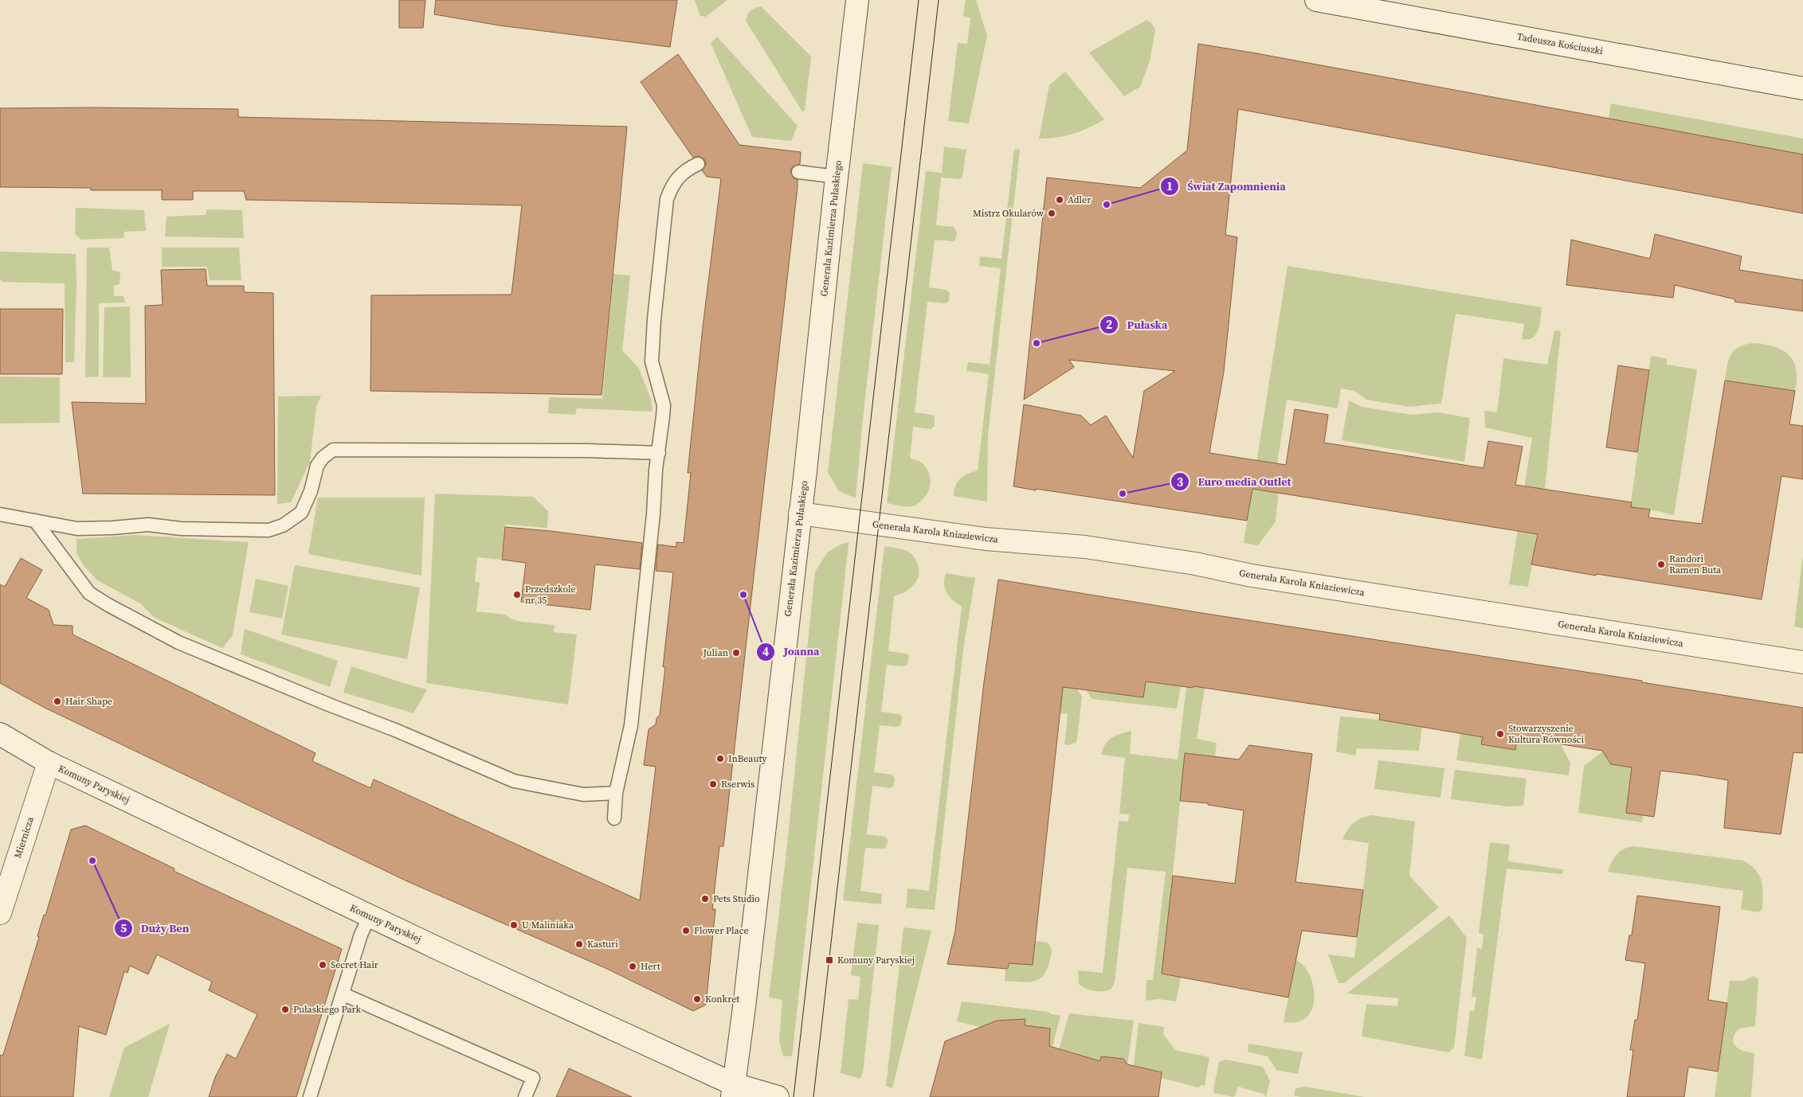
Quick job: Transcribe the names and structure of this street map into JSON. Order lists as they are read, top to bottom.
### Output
{
  "streets": {
    "street": [
      "Tadeusza Kościuszki",
      "Generała Kazimierza Pułaskiego",
      "Generała Karola Kniaziewicza",
      "Komuny Paryskiej",
      "Miernicza"
    ]
  },
  "crossings": [
    ["Generała Kazimierza Pułaskiego", "Generała Karola Kniaziewicza"],
    ["Generała Kazimierza Pułaskiego", "Komuny Paryskiej"],
    ["Komuny Paryskiej", "Miernicza"]
  ],
  "places": {
    "other": [
      "Adler",
      "Świat Zapomnienia",
      "Mistrz Okularów",
      "Pułaska",
      "Euro media Outlet",
      "Randori Ramen Buta",
      "Przedszkole nr 35",
      "Joanna",
      "Julian",
      "Hair Shape",
      "Stowarzyszenie Kultura Równości",
      "InBeauty",
      "Rserwis",
      "Duży Ben",
      "Pets Studio",
      "U Maliniaka",
      "Flower Place",
      "Kasturi",
      "Secret Hair",
      "Hert",
      "Konkret",
      "Pułaskiego Park"
    ],
    "transit": ["Komuny Paryskiej"]
  }
}
